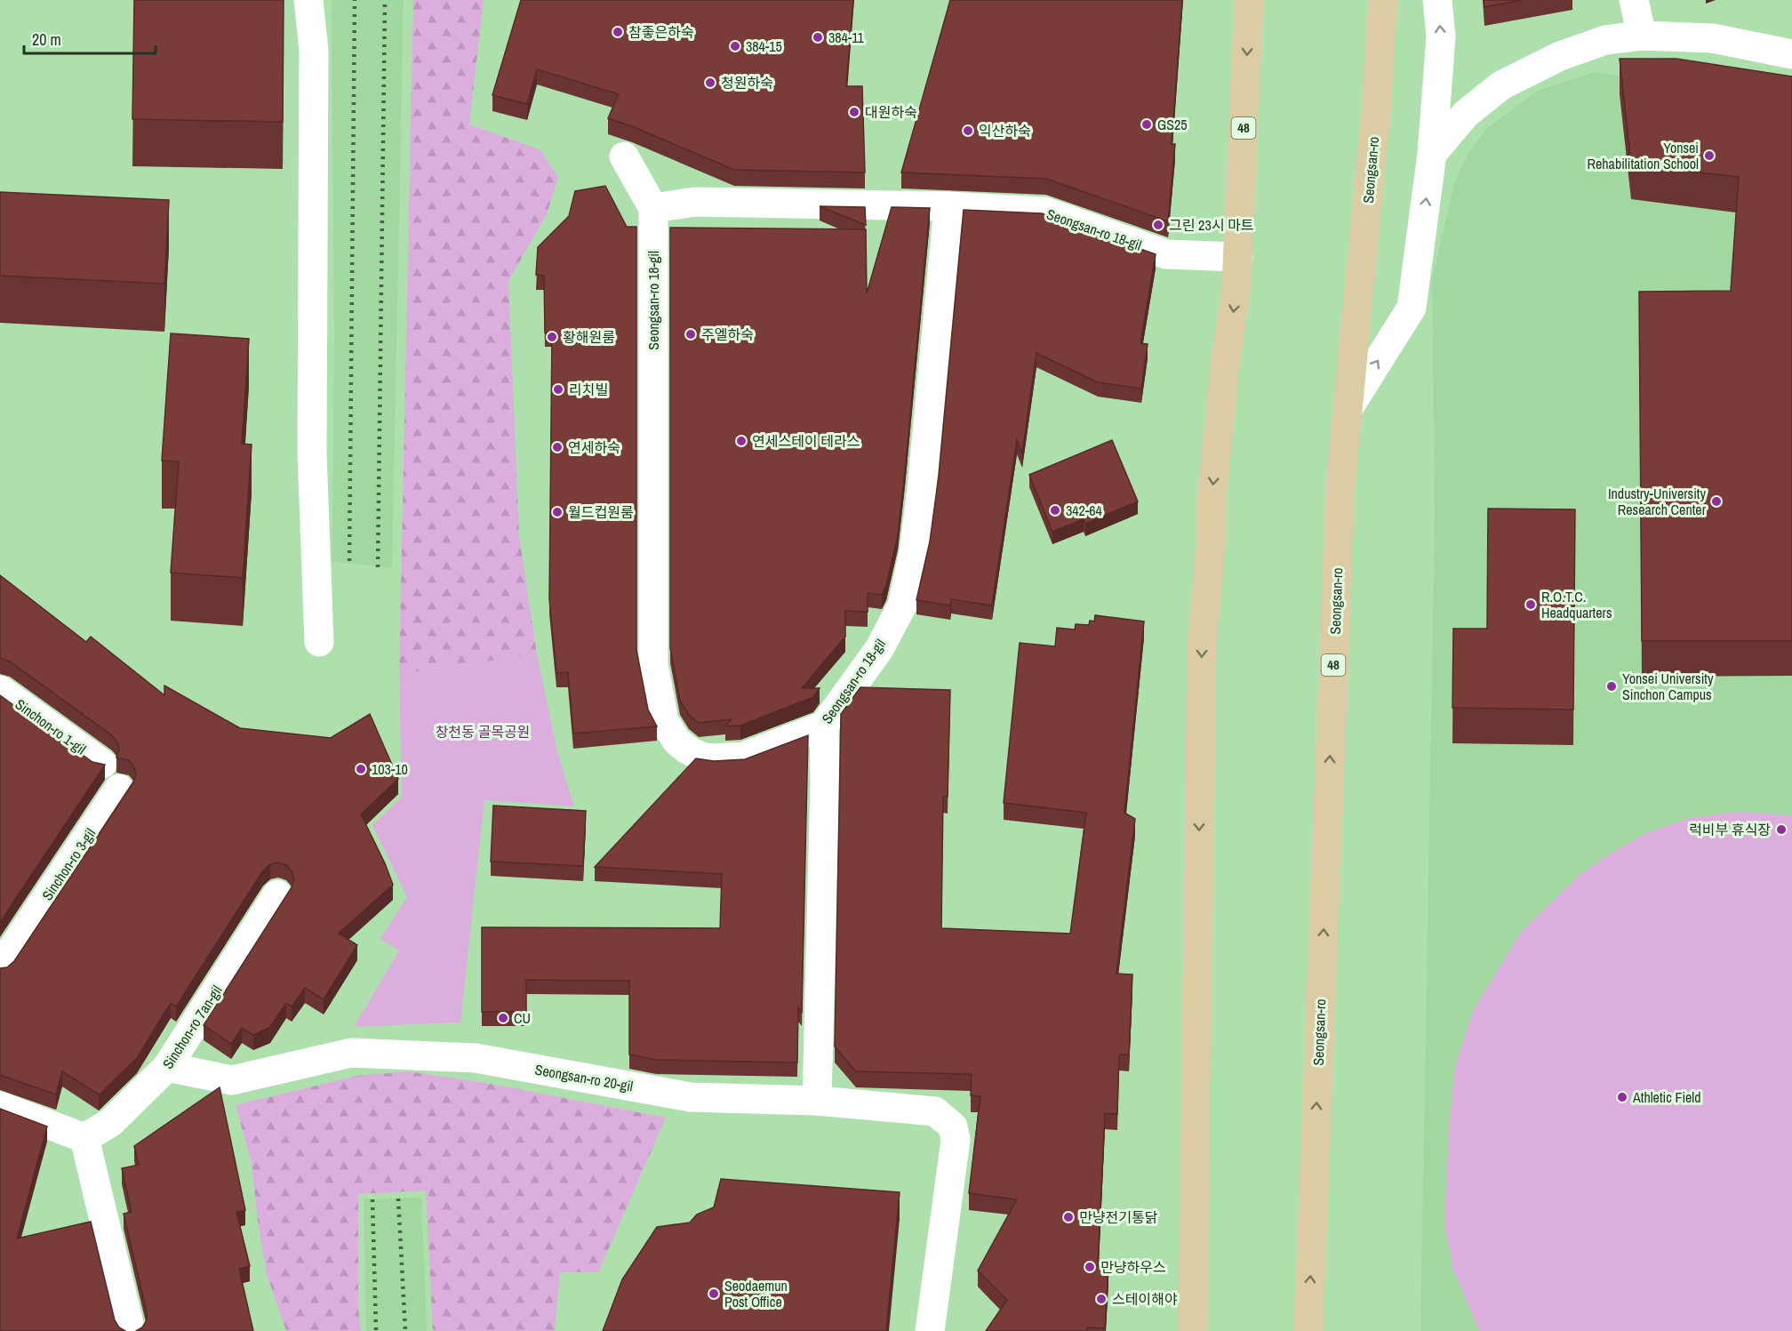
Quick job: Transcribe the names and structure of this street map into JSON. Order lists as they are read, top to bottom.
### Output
{
  "streets": {
    "main road": ["48", "Seongsan-ro"],
    "street": [
      "Seongsan-ro 18-gil",
      "Sinchon-ro 1-gil",
      "Sinchon-ro 3-gil",
      "Sinchon-ro 7an-gil",
      "Seongsan-ro 20-gil"
    ]
  },
  "crossings": [
    ["48", "Seongsan-ro 18-gil"],
    ["Sinchon-ro 7an-gil", "Seongsan-ro 20-gil"]
  ],
  "parks": ["창천동 골목공원"],
  "places": [
    "참좋은하숙",
    "384-11",
    "384-15",
    "청원하숙",
    "대원하숙",
    "GS25",
    "익산하숙",
    "Yonsei Rehabilitation School",
    "그린 23시 마트",
    "주엘하숙",
    "황해원룸",
    "리치빌",
    "연세스테이 테라스",
    "연세하숙",
    "Industry-University Research Center",
    "342-64",
    "월드컵원룸",
    "R.O.T.C. Headquarters",
    "Yonsei University Sinchon Campus",
    "103-10",
    "럭비부 휴식장",
    "CU",
    "Athletic Field",
    "만냥전기통닭",
    "만냥하우스",
    "Seodaemun Post Office",
    "스테이해야"
  ],
  "scale_bar": "20 m"
}
